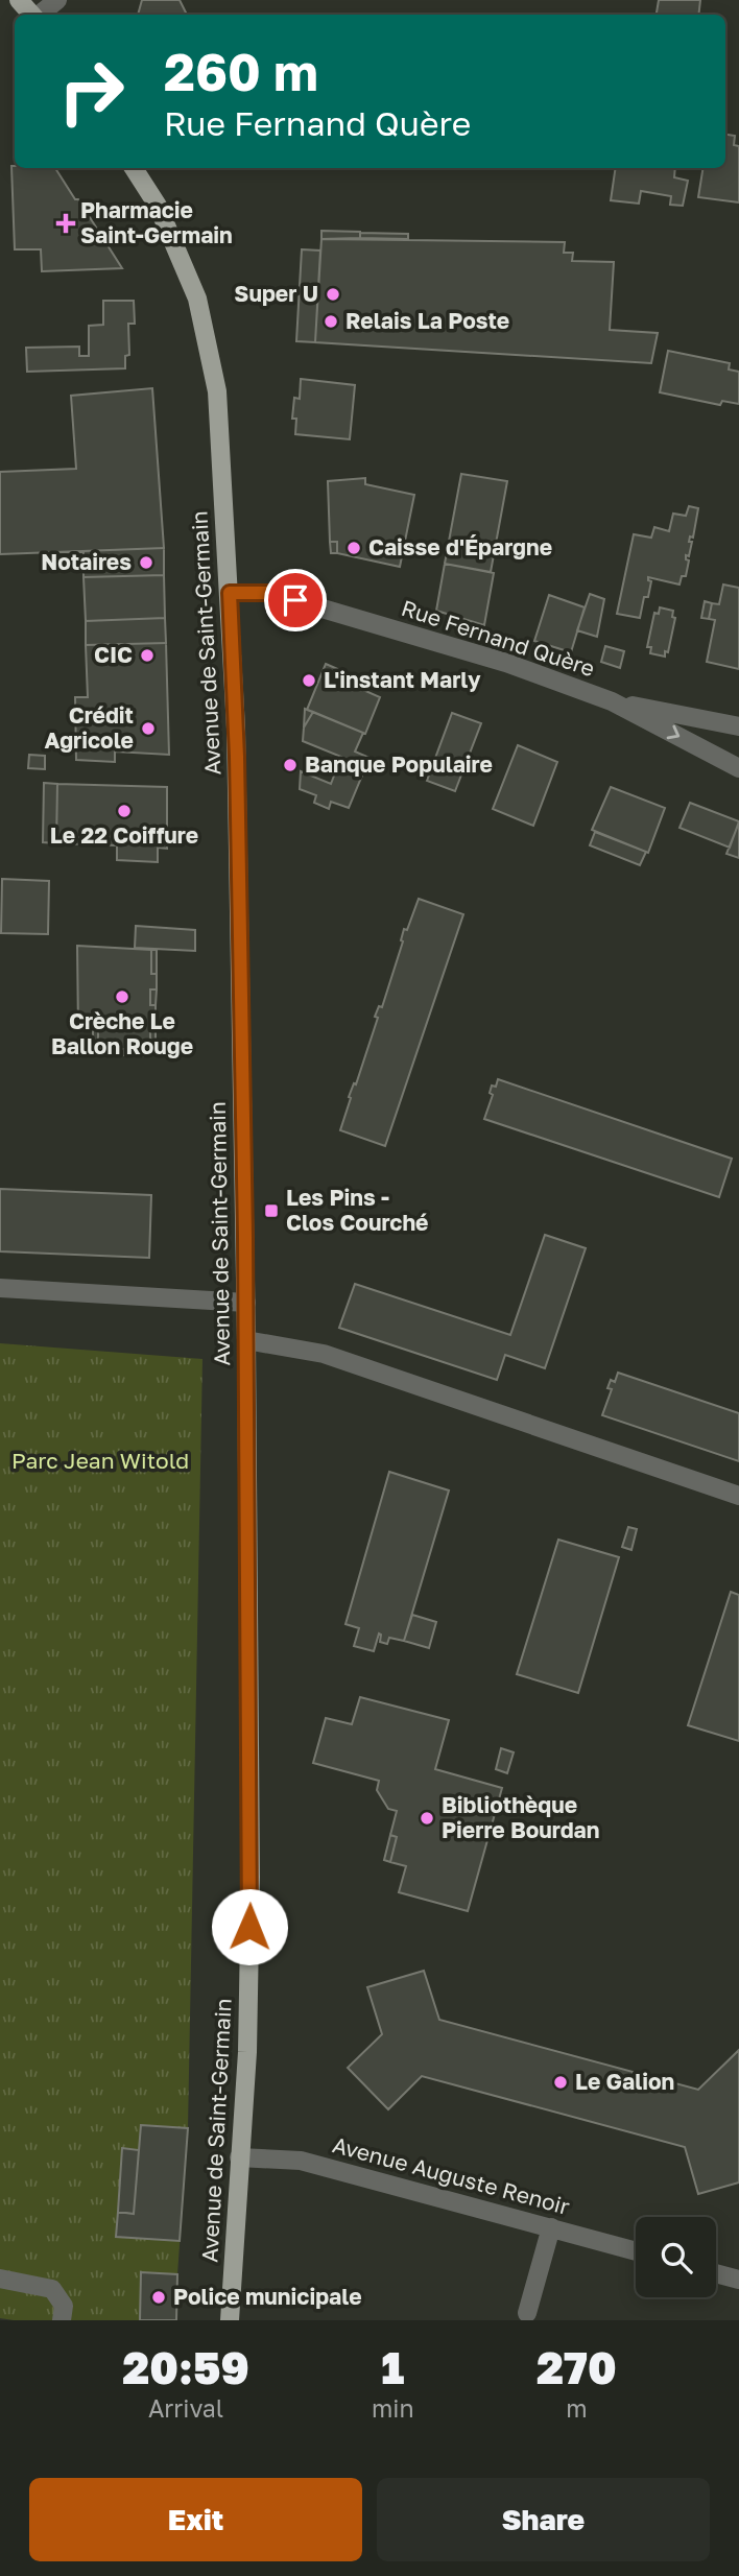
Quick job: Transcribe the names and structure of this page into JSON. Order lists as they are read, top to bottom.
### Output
{
  "streets": {
    "main road": ["Avenue de Saint-Germain"],
    "street": ["Rue Fernand Quère", "Avenue Auguste Renoir"]
  },
  "crossings": [
    ["Rue Fernand Quère", "Avenue de Saint-Germain"],
    ["Avenue de Saint-Germain", "Avenue Auguste Renoir"]
  ],
  "parks": ["Parc Jean Witold"],
  "places": {
    "health": ["Pharmacie Saint-Germain"],
    "other": [
      "Super U",
      "Relais La Poste",
      "Caisse d'Épargne",
      "Notaires",
      "CIC",
      "L'instant Marly",
      "Crédit Agricole",
      "Banque Populaire",
      "Le 22 Coiffure",
      "Crèche Le Ballon Rouge",
      "Bibliothèque Pierre Bourdan",
      "Le Galion",
      "Police municipale"
    ],
    "transit": ["Les Pins - Clos Courché"]
  },
  "page": {
    "turn": ["260 m", "Rue Fernand Quère"],
    "eta": [
      "20:59",
      "Arrival",
      "1",
      "min",
      "270",
      "m"
    ],
    "buttons": ["Exit", "Share"]
  }
}
